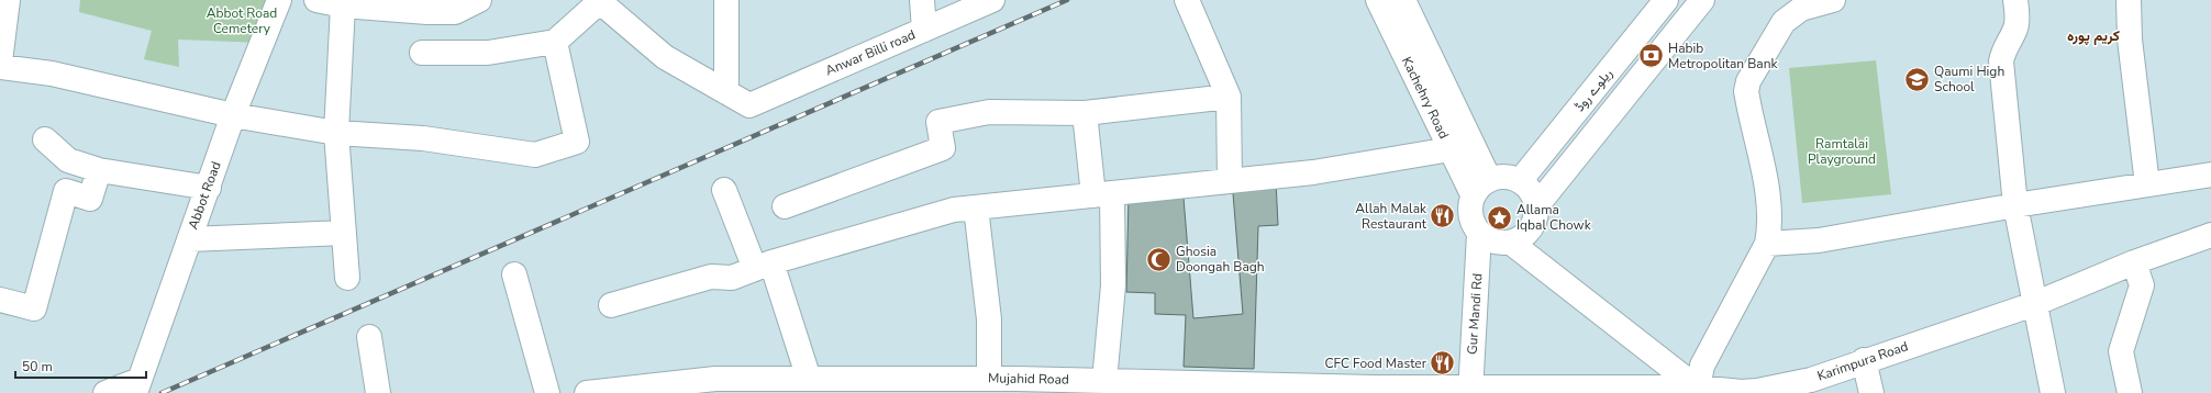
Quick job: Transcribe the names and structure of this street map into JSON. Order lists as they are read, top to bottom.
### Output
{
  "streets": {
    "street": [
      "Anwar Billi road",
      "ریلوے روڈ",
      "Kachehry Road",
      "Abbot Road",
      "Gur Mandi Rd",
      "Karimpura Road",
      "Mujahid Road"
    ]
  },
  "crossings": [
    ["ریلوے روڈ", "Kachehry Road"],
    ["ریلوے روڈ", "Gur Mandi Rd"],
    ["Kachehry Road", "Gur Mandi Rd"],
    ["Gur Mandi Rd", "Karimpura Road"],
    ["Gur Mandi Rd", "Mujahid Road"],
    ["Karimpura Road", "Mujahid Road"]
  ],
  "districts": ["کریم پورہ"],
  "parks": ["Abbot Road Cemetery", "Ramtalai Playground"],
  "places": {
    "bank": ["Habib Metropolitan Bank"],
    "school or university": ["Qaumi High School"],
    "restaurant": ["Allah Malak Restaurant", "CFC Food Master"],
    "place": ["Allama Iqbal Chowk"],
    "mosque": ["Ghosia Doongah Bagh"]
  },
  "scale_bar": "50 m"
}
